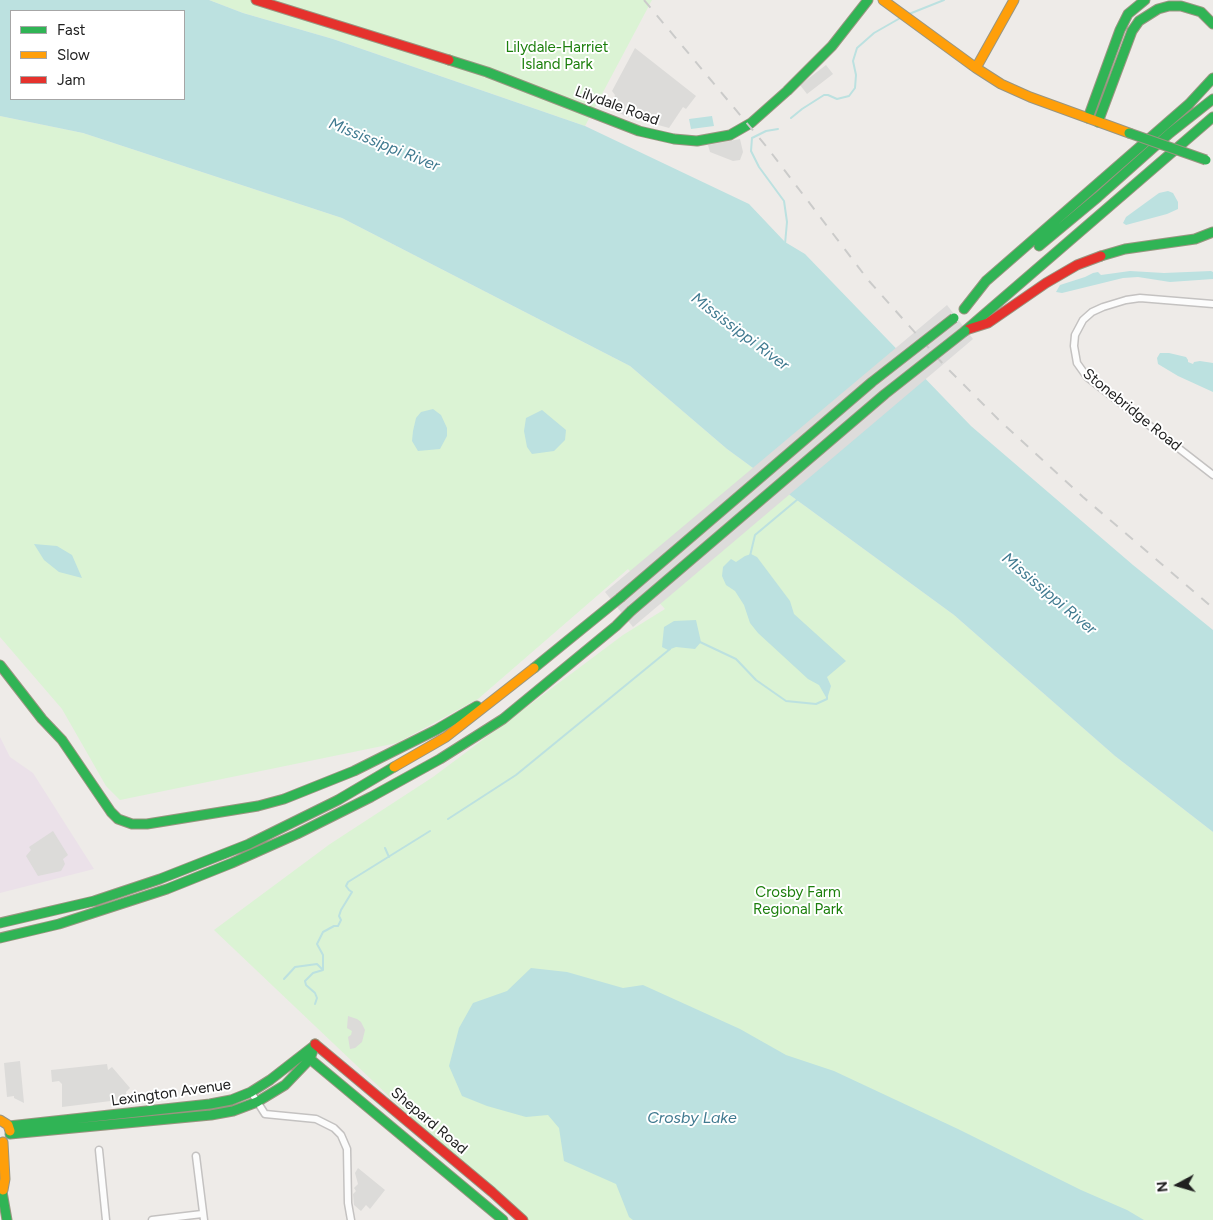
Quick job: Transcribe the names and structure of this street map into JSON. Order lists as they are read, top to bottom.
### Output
{
  "streets": {
    "main road": ["Lilydale Road", "Lexington Avenue", "Shepard Road"],
    "street": ["Stonebridge Road"]
  },
  "crossings": [
    ["Lexington Avenue", "Shepard Road"]
  ],
  "water": ["Mississippi River", "Crosby Lake"],
  "parks": ["Lilydale-Harriet Island Park", "Crosby Farm Regional Park"],
  "legend": ["Fast", "Slow", "Jam"],
  "north": "left"
}
